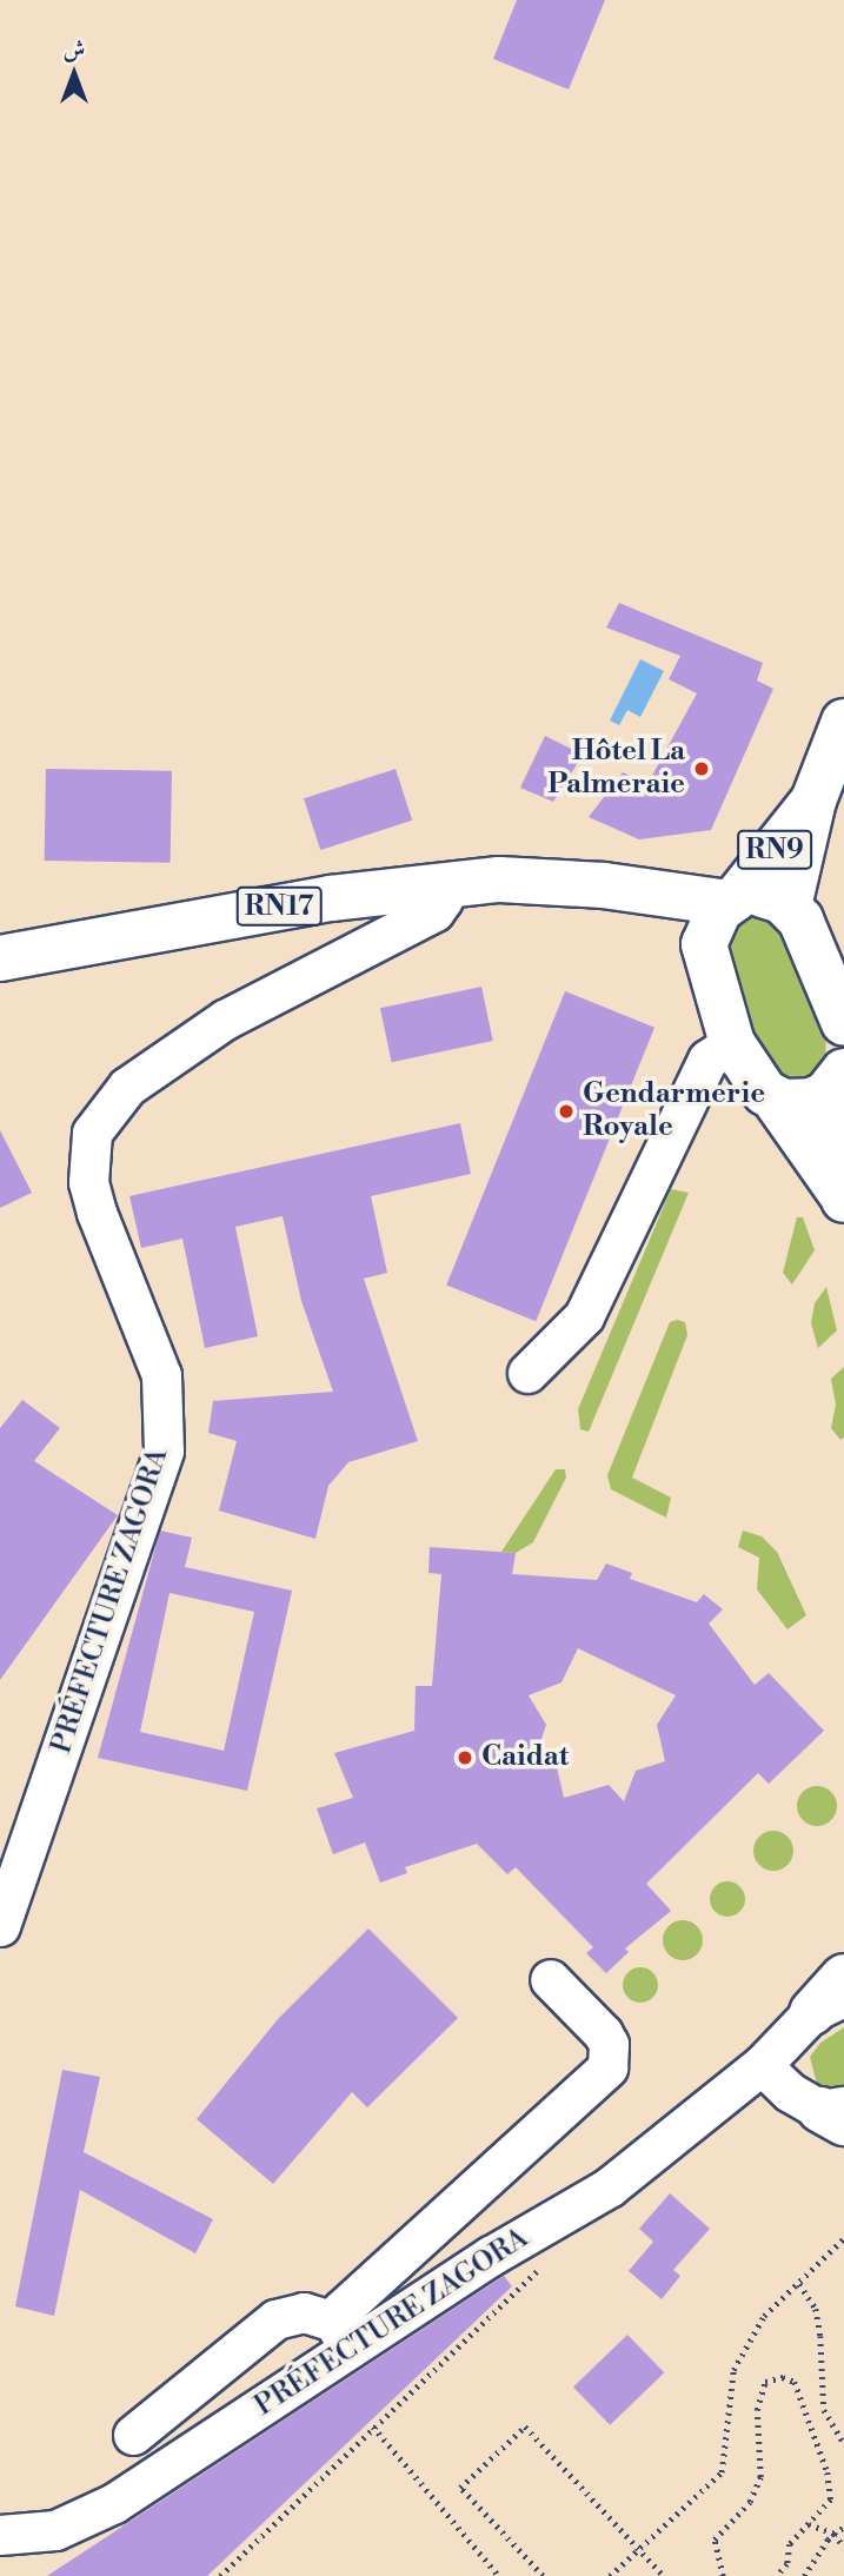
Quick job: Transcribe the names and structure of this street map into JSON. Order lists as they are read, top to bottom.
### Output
{
  "streets": {
    "main road": ["RN9", "RN17"],
    "street": ["PRÉFECTURE ZAGORA"]
  },
  "crossings": [
    ["RN9", "RN17"],
    ["RN17", "PRÉFECTURE ZAGORA"]
  ],
  "places": ["Hôtel La Palmeraie", "Gendarmerie Royale", "Caidat"],
  "north": "top"
}
